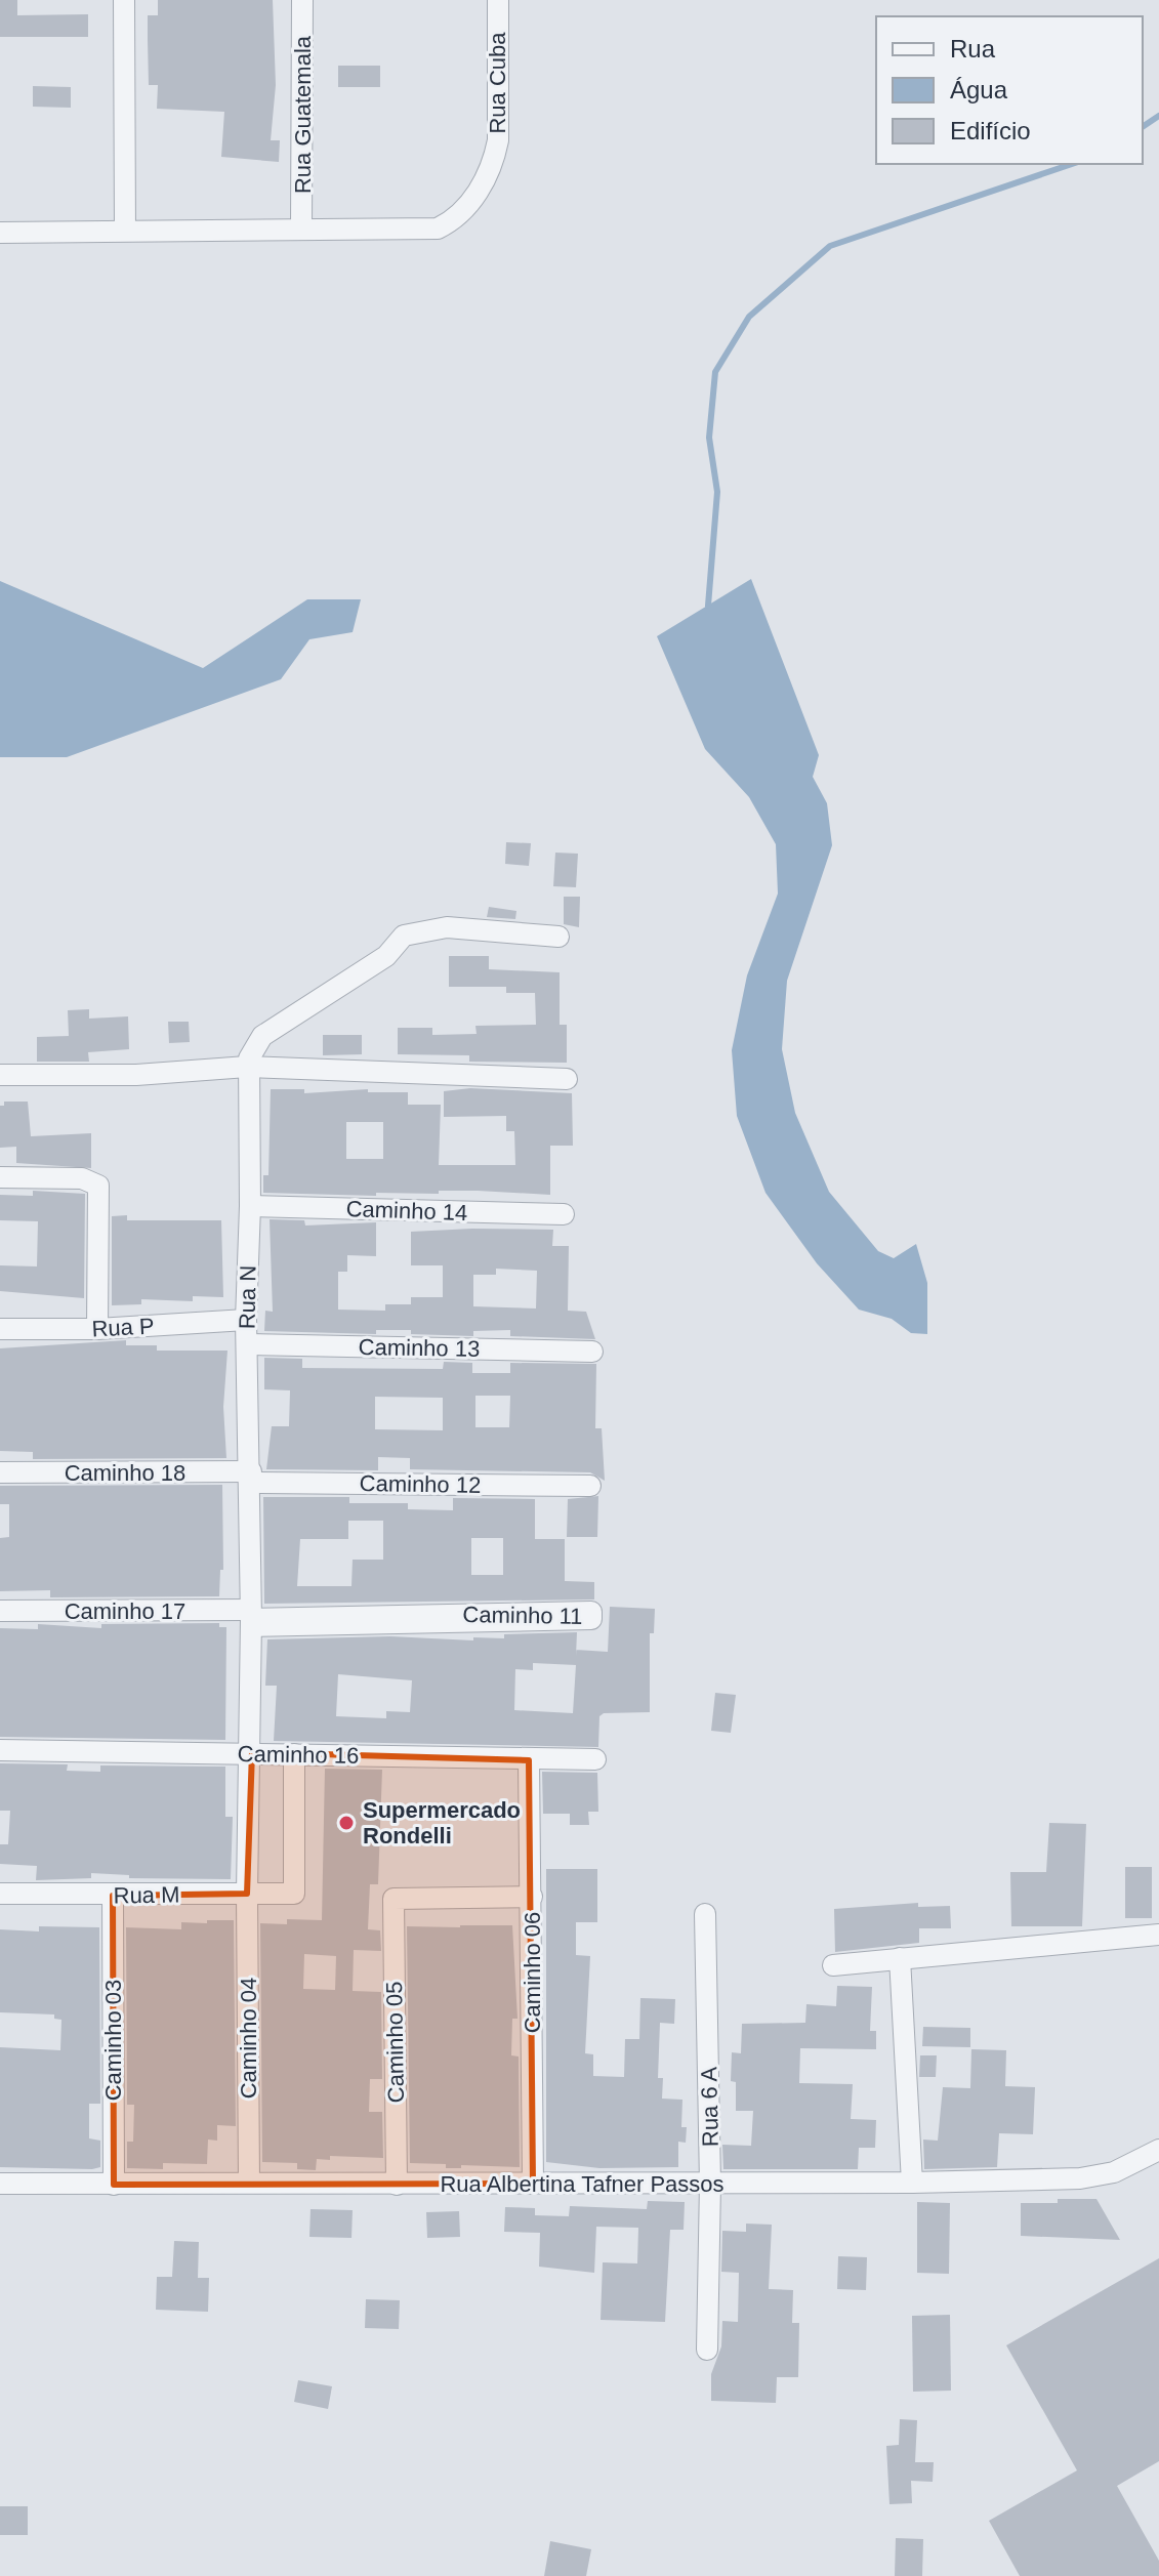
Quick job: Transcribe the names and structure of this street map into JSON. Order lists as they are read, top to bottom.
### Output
{
  "streets": {
    "street": [
      "Rua Cuba",
      "Rua Guatemala",
      "Caminho 14",
      "Rua N",
      "Rua P",
      "Caminho 13",
      "Caminho 18",
      "Caminho 12",
      "Caminho 17",
      "Caminho 11",
      "Caminho 16",
      "Rua M",
      "Caminho 06",
      "Caminho 04",
      "Caminho 03",
      "Caminho 05",
      "Rua 6 A",
      "Rua Albertina Tafner Passos"
    ]
  },
  "crossings": [
    ["Rua Cuba", "Rua Guatemala"],
    ["Caminho 14", "Rua N"],
    ["Rua N", "Rua P"],
    ["Rua N", "Caminho 13"],
    ["Rua N", "Caminho 18"],
    ["Rua N", "Caminho 12"],
    ["Rua N", "Caminho 17"],
    ["Rua N", "Caminho 11"],
    ["Rua N", "Caminho 16"],
    ["Rua N", "Rua M"],
    ["Rua N", "Caminho 04"],
    ["Caminho 18", "Caminho 12"],
    ["Caminho 17", "Caminho 11"],
    ["Caminho 16", "Rua M"],
    ["Caminho 16", "Caminho 06"],
    ["Rua M", "Caminho 04"],
    ["Rua M", "Caminho 03"],
    ["Caminho 06", "Caminho 05"],
    ["Caminho 06", "Rua Albertina Tafner Passos"],
    ["Caminho 04", "Rua Albertina Tafner Passos"],
    ["Caminho 03", "Rua Albertina Tafner Passos"],
    ["Caminho 05", "Rua Albertina Tafner Passos"],
    ["Rua 6 A", "Rua Albertina Tafner Passos"]
  ],
  "places": ["Supermercado Rondelli"],
  "legend": ["Rua", "Água", "Edifício"]
}
